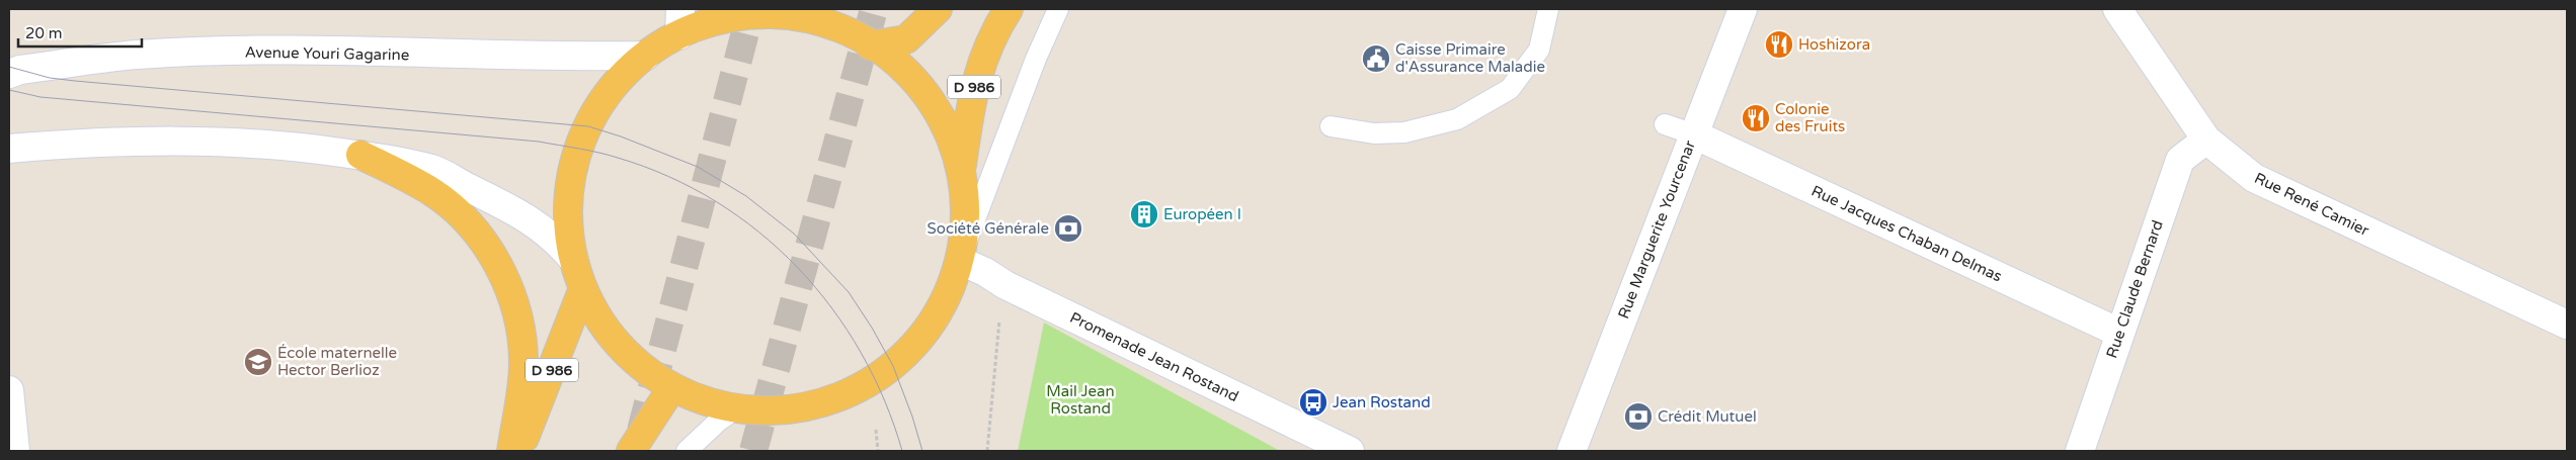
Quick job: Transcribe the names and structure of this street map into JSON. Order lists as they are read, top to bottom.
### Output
{
  "streets": {
    "main road": ["D 986"],
    "street": [
      "Avenue Youri Gagarine",
      "Rue René Camier",
      "Rue Marguerite Yourcenar",
      "Rue Jacques Chaban Delmas",
      "Rue Claude Bernard",
      "Promenade Jean Rostand"
    ]
  },
  "crossings": [
    ["Rue René Camier", "Rue Claude Bernard"],
    ["Rue Marguerite Yourcenar", "Rue Jacques Chaban Delmas"],
    ["Rue Jacques Chaban Delmas", "Rue Claude Bernard"]
  ],
  "parks": ["Mail Jean Rostand"],
  "places": {
    "restaurant": ["Hoshizora", "Colonie des Fruits"],
    "public building": ["Caisse Primaire d'Assurance Maladie"],
    "building": ["Européen I"],
    "bank": ["Société Générale", "Crédit Mutuel"],
    "school or university": ["École maternelle Hector Berlioz"],
    "bus stop": ["Jean Rostand"]
  },
  "scale_bar": "20 m"
}
